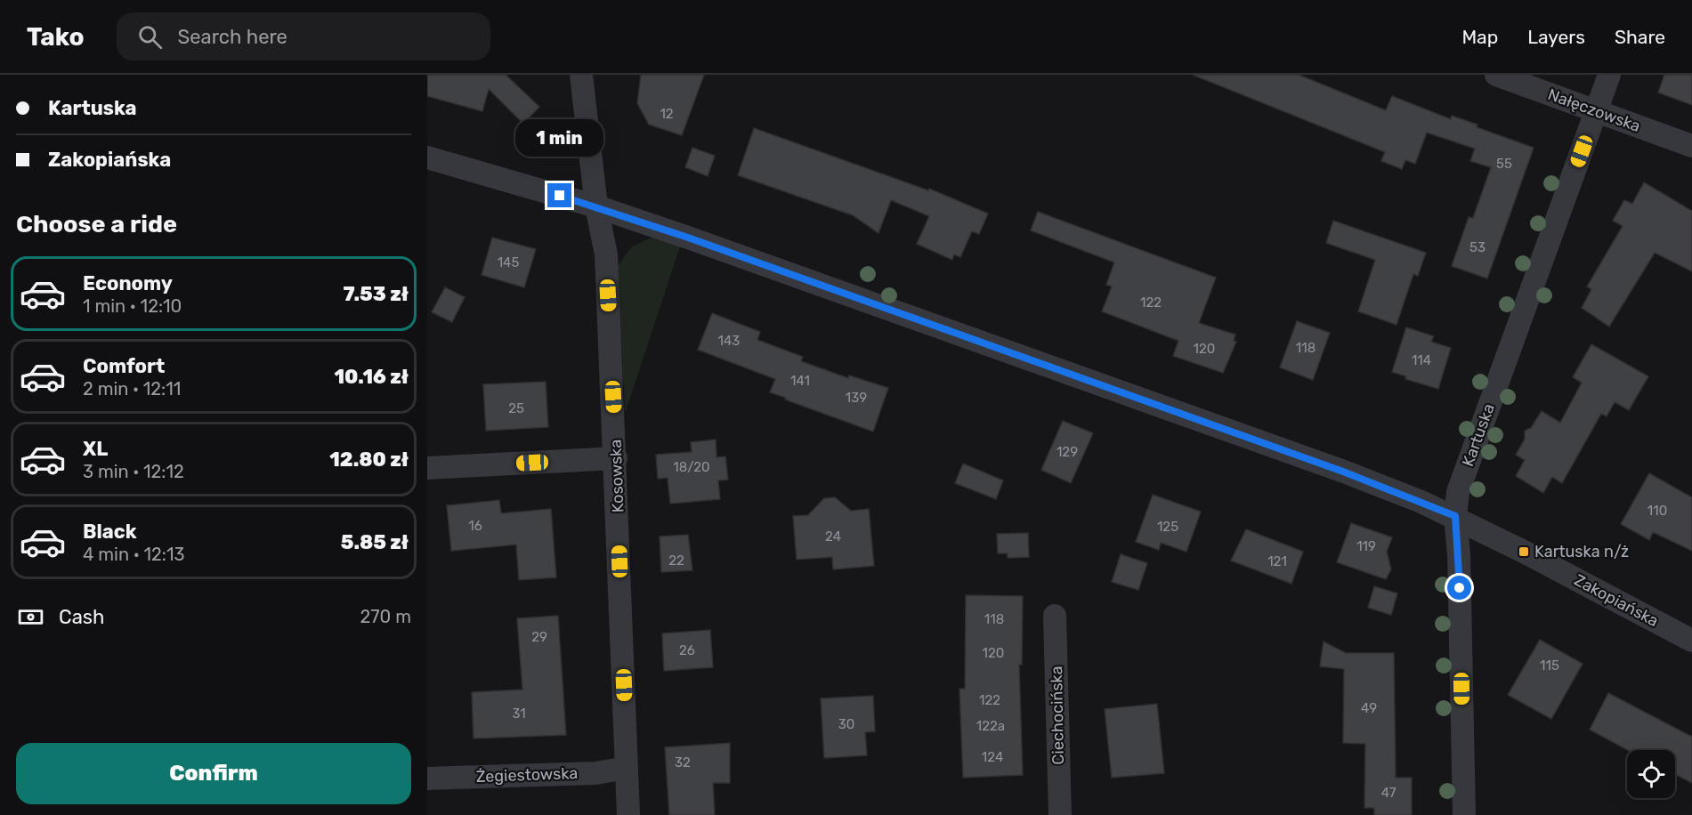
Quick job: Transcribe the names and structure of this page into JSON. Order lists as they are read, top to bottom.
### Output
{
  "streets": {
    "street": [
      "Nałęczowska",
      "Kartuska",
      "Kosowska",
      "Zakopiańska",
      "Ciechocińska",
      "Żegiestowska"
    ]
  },
  "crossings": [
    ["Nałęczowska", "Kartuska"],
    ["Kartuska", "Zakopiańska"],
    ["Kosowska", "Zakopiańska"],
    ["Kosowska", "Żegiestowska"]
  ],
  "places": {
    "transit": ["Kartuska n/ż"]
  },
  "house_numbers": [
    "12",
    "55",
    "53",
    "145",
    "122",
    "143",
    "118",
    "120",
    "114",
    "141",
    "139",
    "25",
    "129",
    "18/20",
    "110",
    "16",
    "125",
    "24",
    "119",
    "22",
    "121",
    "118",
    "29",
    "26",
    "120",
    "115",
    "122",
    "49",
    "31",
    "30",
    "122a",
    "124",
    "32",
    "47"
  ],
  "page": {
    "header": "Tako",
    "search": "Search here",
    "nav": ["Map", "Layers", "Share"],
    "banner": ["Kartuska", "Zakopiańska"],
    "bubble": "1 min",
    "heading": "Choose a ride",
    "list": [
      {
        "name": "Economy",
        "note": "1 min · 12:10",
        "value": "7.53 zł"
      },
      {
        "name": "Comfort",
        "note": "2 min · 12:11",
        "value": "10.16 zł"
      },
      {
        "name": "XL",
        "note": "3 min · 12:12",
        "value": "12.80 zł"
      },
      {
        "name": "Black",
        "note": "4 min · 12:13",
        "value": "5.85 zł"
      }
    ],
    "pay": ["Cash", "270 m"],
    "buttons": "Confirm"
  }
}
